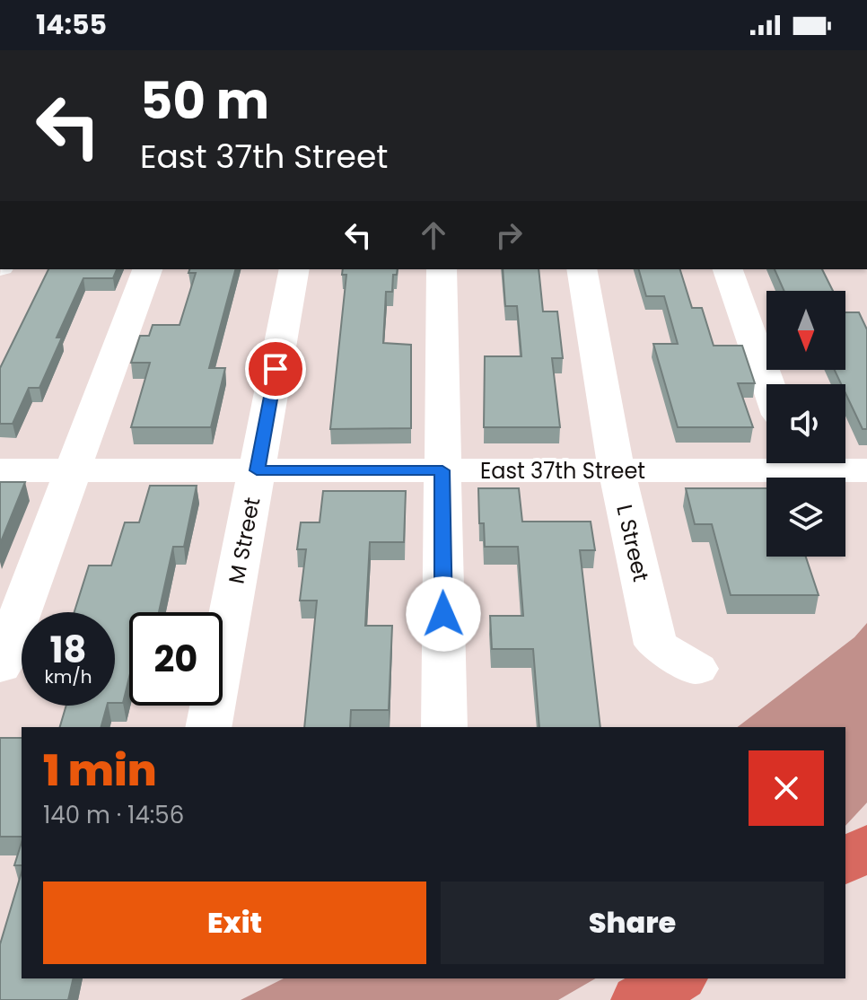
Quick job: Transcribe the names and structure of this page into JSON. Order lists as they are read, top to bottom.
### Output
{
  "streets": {
    "street": ["East 37th Street", "M Street", "L Street"]
  },
  "crossings": [
    ["East 37th Street", "M Street"],
    ["East 37th Street", "L Street"]
  ],
  "north": "bottom",
  "page": {
    "status": "14:55",
    "turn": ["50 m", "East 37th Street"],
    "speed": "18 km/h",
    "limit": "20",
    "heading": ["1 min", "140 m · 14:56"],
    "buttons": ["Exit", "Share"]
  }
}
